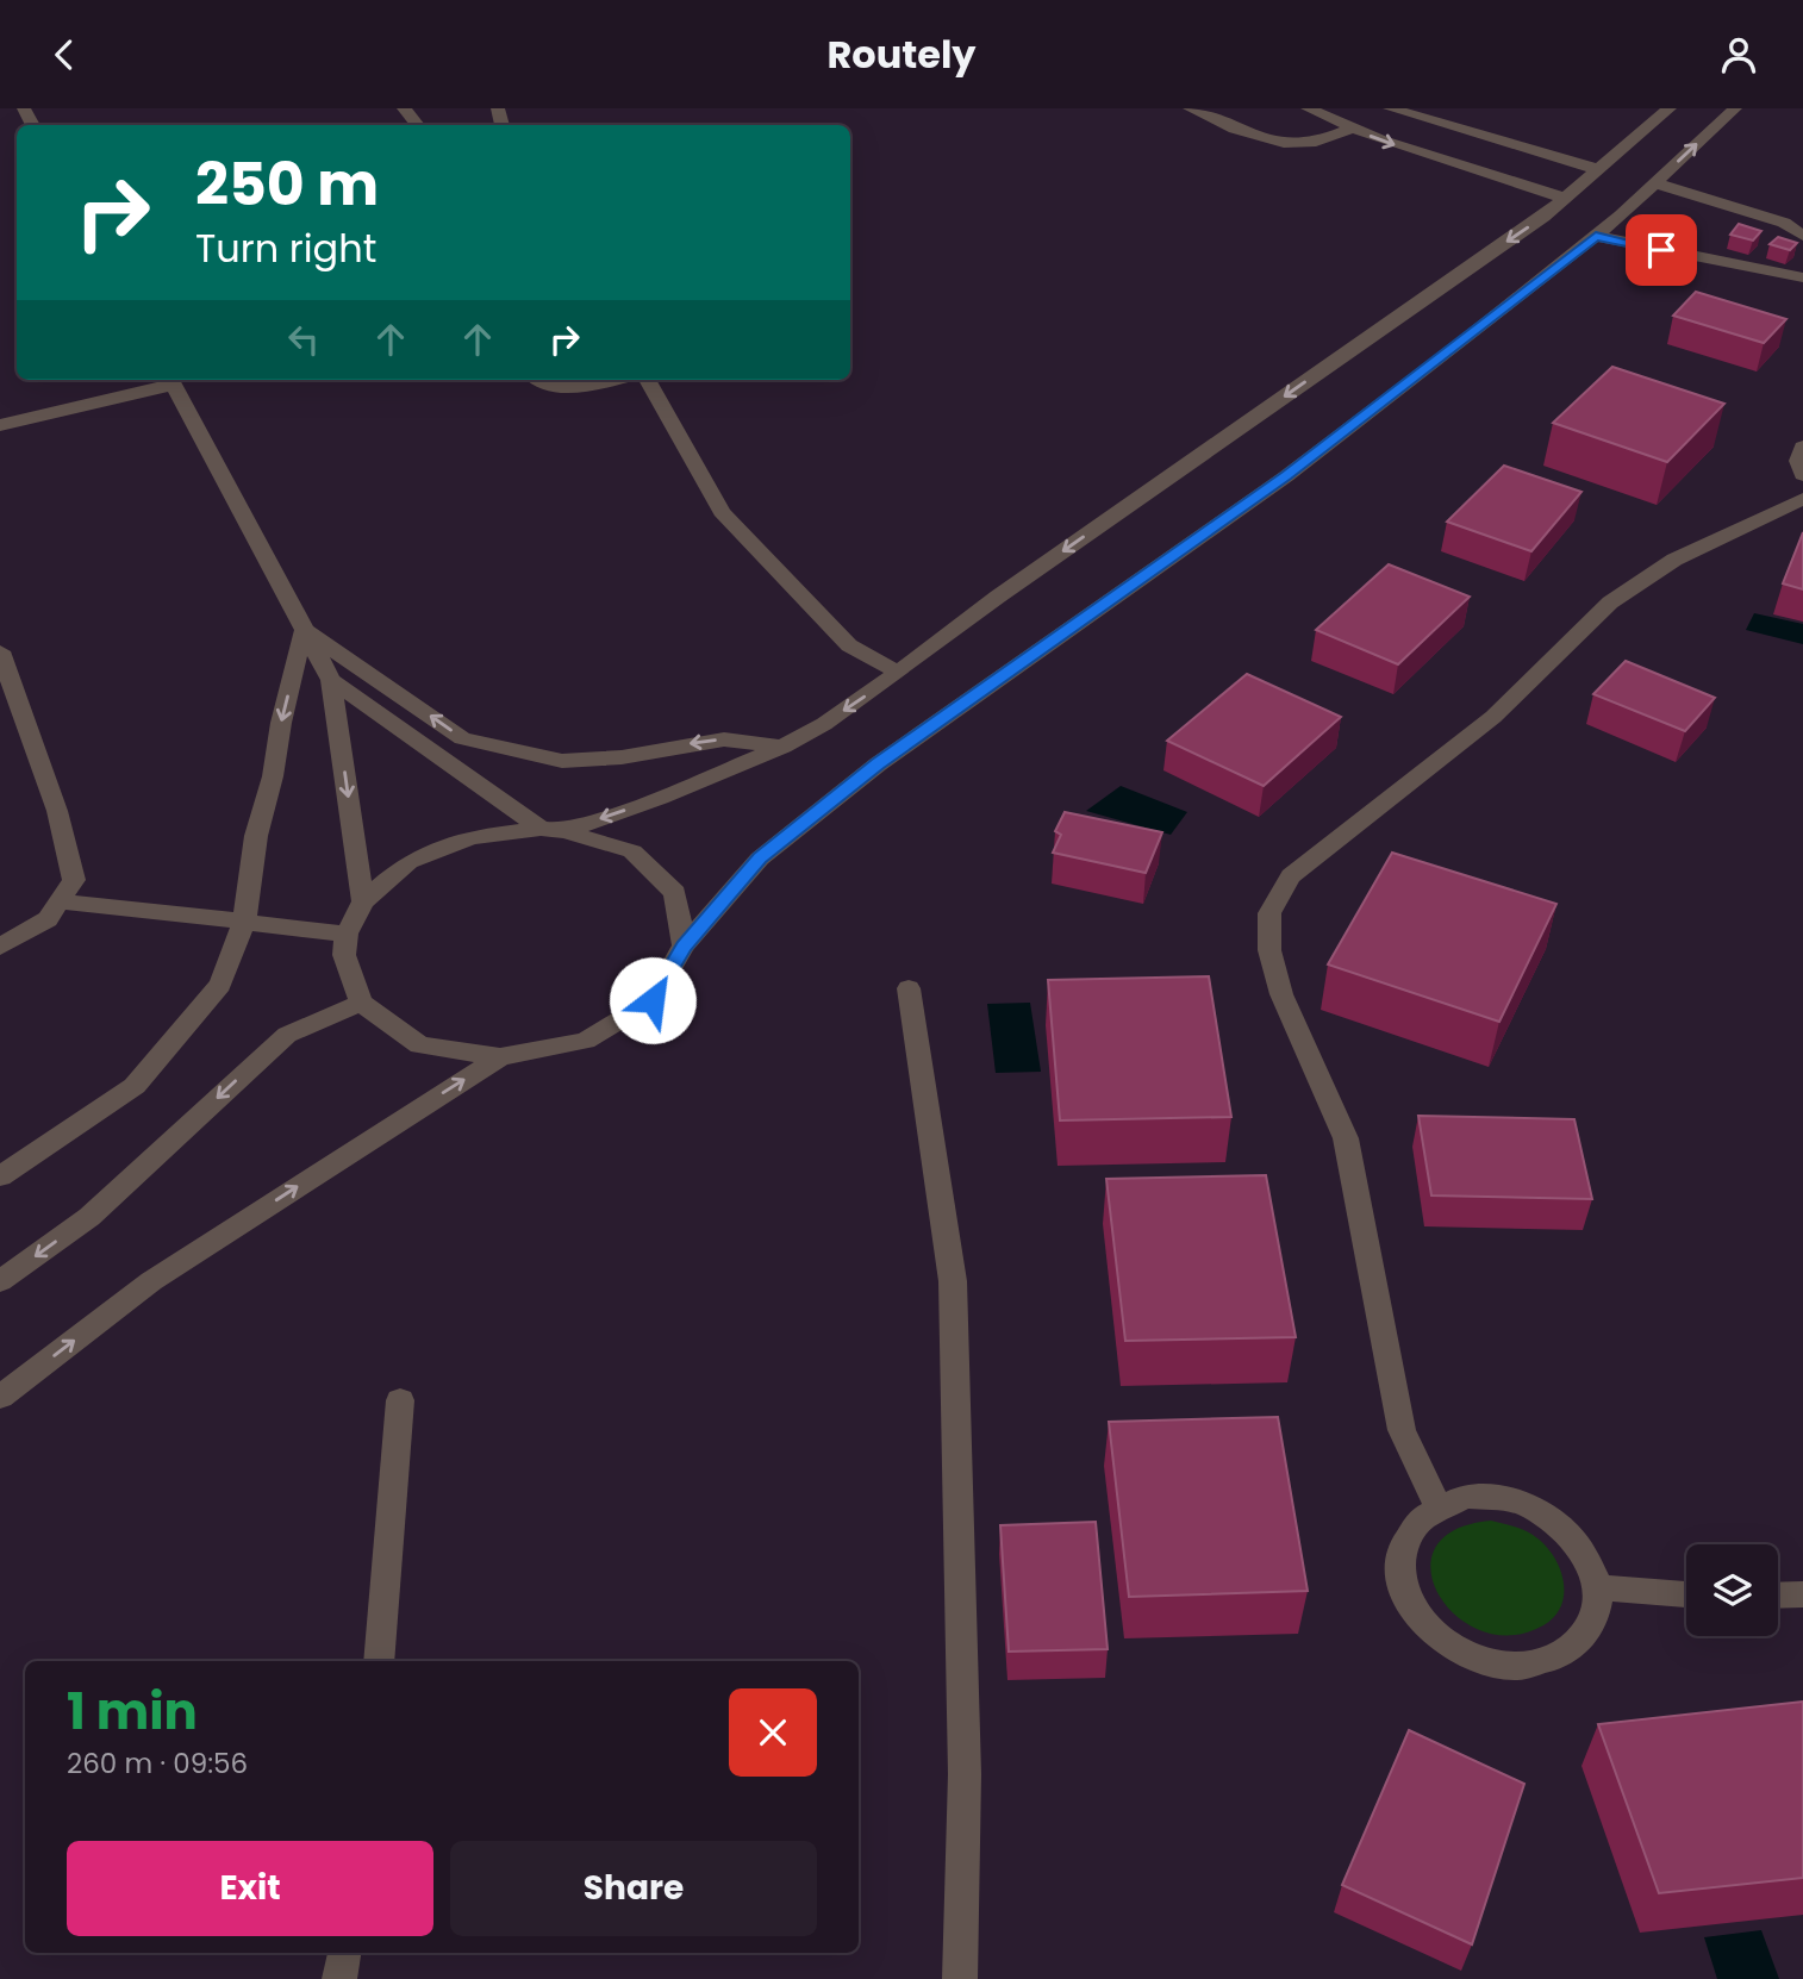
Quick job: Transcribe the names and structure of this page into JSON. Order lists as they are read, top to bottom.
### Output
{
  "page": {
    "header": "Routely",
    "turn": ["250 m", "Turn right"],
    "heading": ["1 min", "260 m · 09:56"],
    "buttons": ["Exit", "Share"]
  }
}
